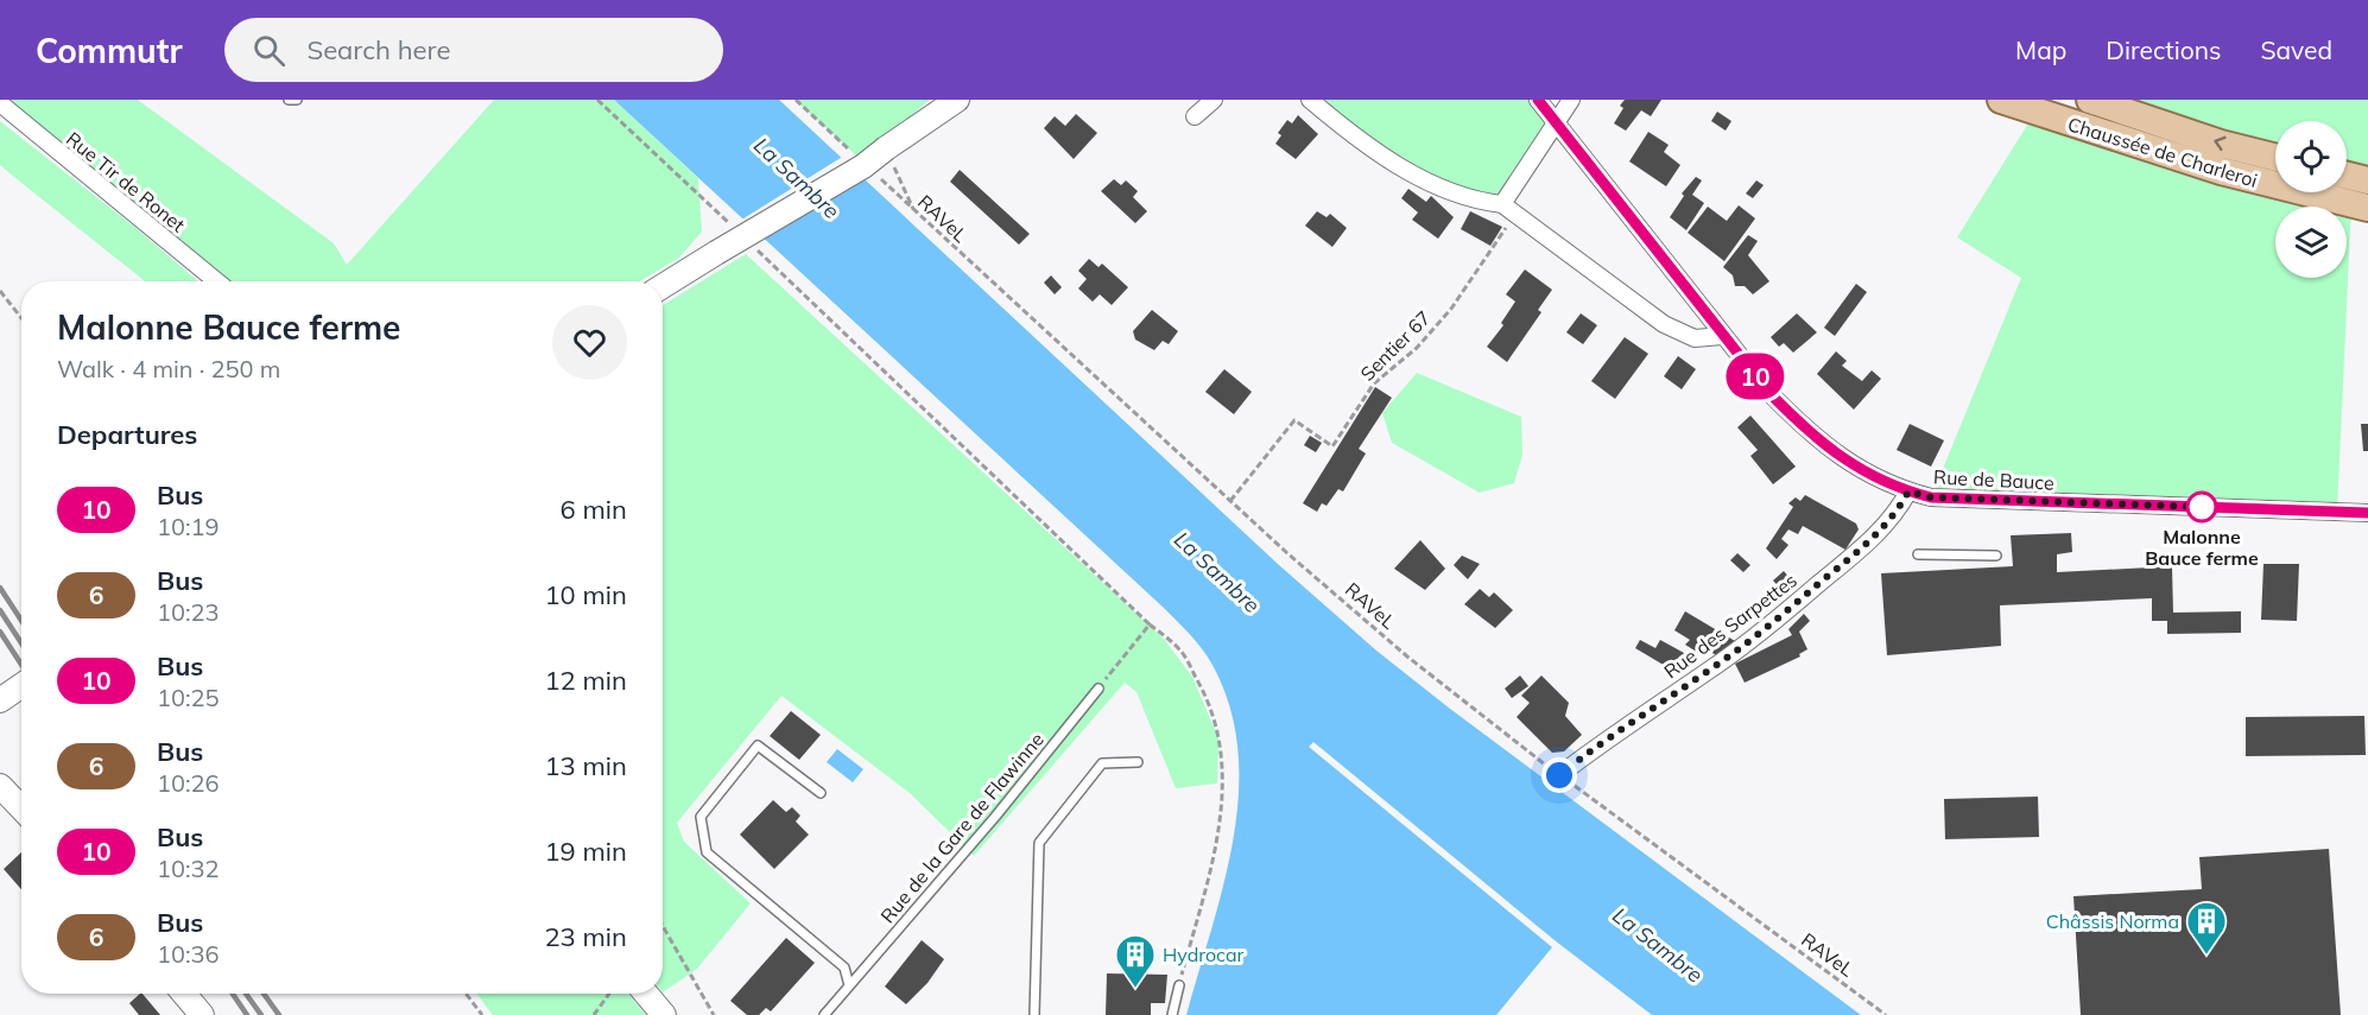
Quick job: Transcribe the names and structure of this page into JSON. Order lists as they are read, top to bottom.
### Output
{
  "streets": {
    "main road": ["Chaussée de Charleroi"],
    "street": ["Rue Tir de Ronet", "Rue de Bauce", "Rue des Sarpettes"],
    "lane": ["Rue de la Gare de Flawinne"],
    "path": ["RAVeL", "Sentier 67"]
  },
  "crossings": [
    ["RAVeL", "Sentier 67"],
    ["RAVeL", "Rue des Sarpettes"],
    ["Rue de Bauce", "Rue des Sarpettes"]
  ],
  "water": ["La Sambre"],
  "places": {
    "other": ["Malonne Bauce ferme"],
    "building": ["Châssis Norma", "Hydrocar"]
  },
  "lines": ["bus line 10"],
  "page": {
    "header": "Commutr",
    "search": "Search here",
    "nav": ["Map", "Directions", "Saved"],
    "on_map": "10",
    "heading": [
      ["Malonne Bauce ferme", "Walk · 4 min · 250 m"],
      "Departures"
    ],
    "list": [
      {
        "mark": "10",
        "name": "Bus",
        "note": "10:19",
        "value": "6 min"
      },
      {
        "mark": "6",
        "name": "Bus",
        "note": "10:23",
        "value": "10 min"
      },
      {
        "mark": "10",
        "name": "Bus",
        "note": "10:25",
        "value": "12 min"
      },
      {
        "mark": "6",
        "name": "Bus",
        "note": "10:26",
        "value": "13 min"
      },
      {
        "mark": "10",
        "name": "Bus",
        "note": "10:32",
        "value": "19 min"
      },
      {
        "mark": "6",
        "name": "Bus",
        "note": "10:36",
        "value": "23 min"
      }
    ]
  }
}
